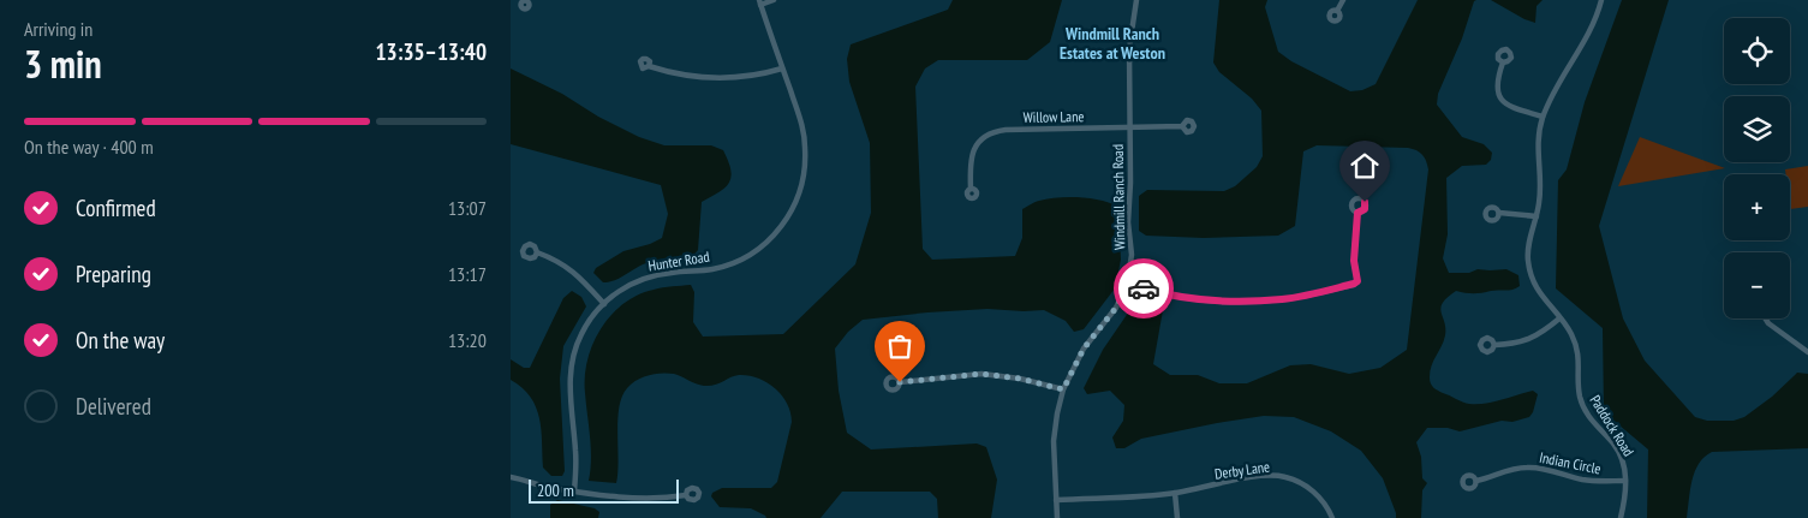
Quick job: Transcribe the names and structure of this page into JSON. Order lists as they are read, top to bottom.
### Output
{
  "streets": {
    "street": [
      "Willow Lane",
      "Windmill Ranch Road",
      "Hunter Road",
      "Paddock Road",
      "Indian Circle",
      "Derby Lane"
    ]
  },
  "crossings": [
    ["Willow Lane", "Windmill Ranch Road"],
    ["Windmill Ranch Road", "Derby Lane"],
    ["Paddock Road", "Indian Circle"]
  ],
  "districts": ["Windmill Ranch Estates at Weston"],
  "scale_bar": "200 m",
  "page": {
    "heading": ["3 min", "Arriving in", "13:35–13:40"],
    "map_buttons": ["+", "−"],
    "bar": "On the way · 400 m",
    "list": [
      ["Confirmed", "13:07"],
      ["Preparing", "13:17"],
      ["On the way", "13:20"],
      "Delivered"
    ],
    "scale": "200 m"
  }
}
